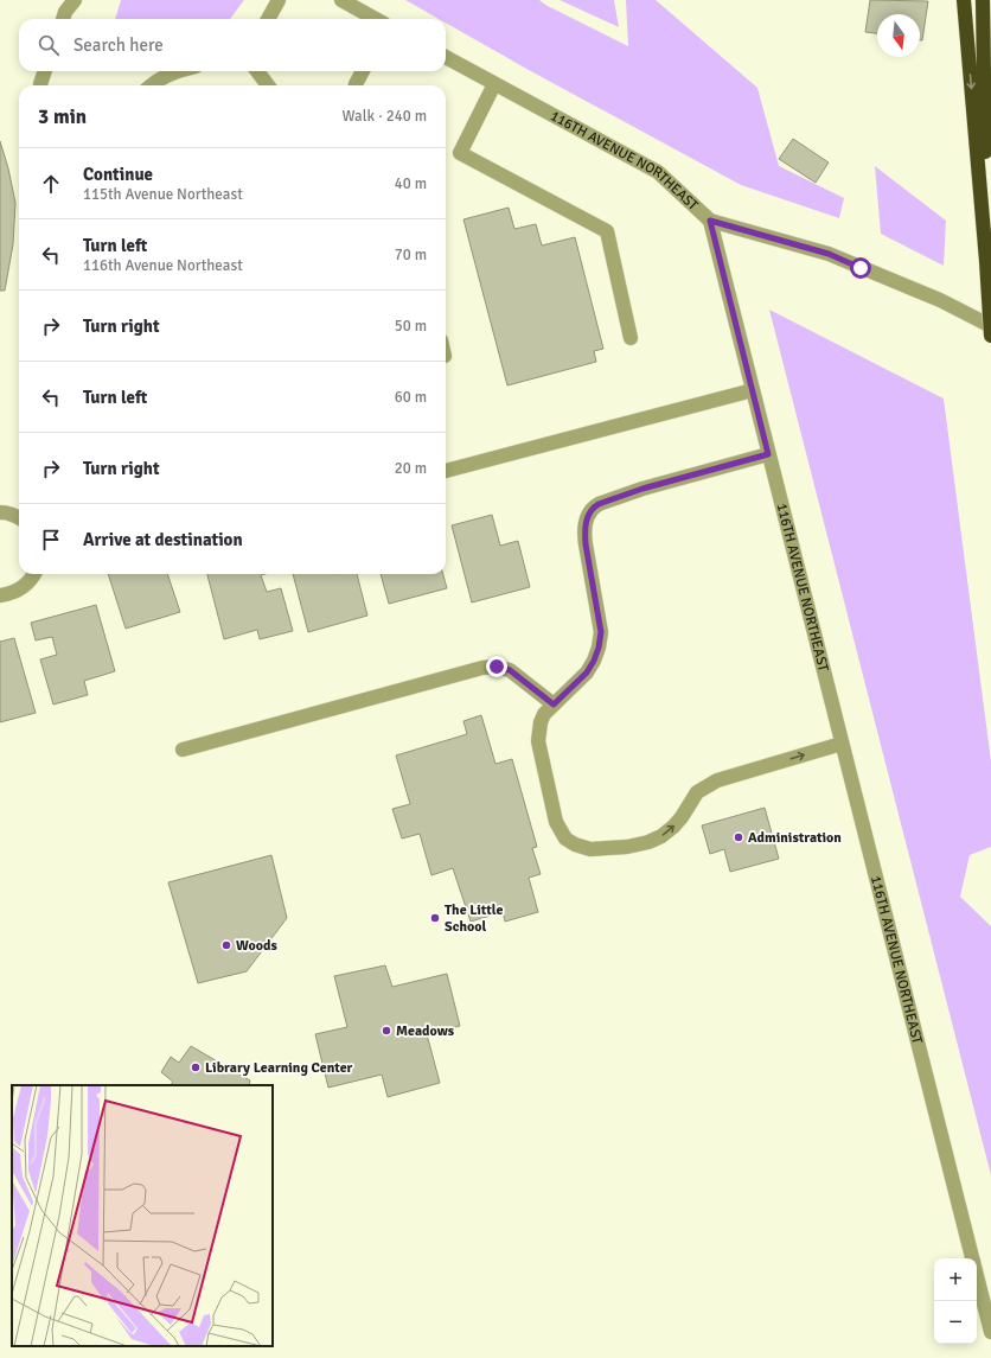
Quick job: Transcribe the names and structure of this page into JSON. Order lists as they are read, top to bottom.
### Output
{
  "streets": {
    "street": ["116TH AVENUE NORTHEAST"]
  },
  "places": [
    "Administration",
    "The Little School",
    "Woods",
    "Meadows",
    "Library Learning Center"
  ],
  "north": "bottom",
  "page": {
    "search": "Search here",
    "heading": ["3 min", "Walk · 240 m"],
    "list": [
      ["Continue", "115th Avenue Northeast", "40 m"],
      ["Turn left", "116th Avenue Northeast", "70 m"],
      ["Turn right", "50 m"],
      ["Turn left", "60 m"],
      ["Turn right", "20 m"],
      "Arrive at destination"
    ],
    "map_buttons": ["+", "−"]
  }
}
